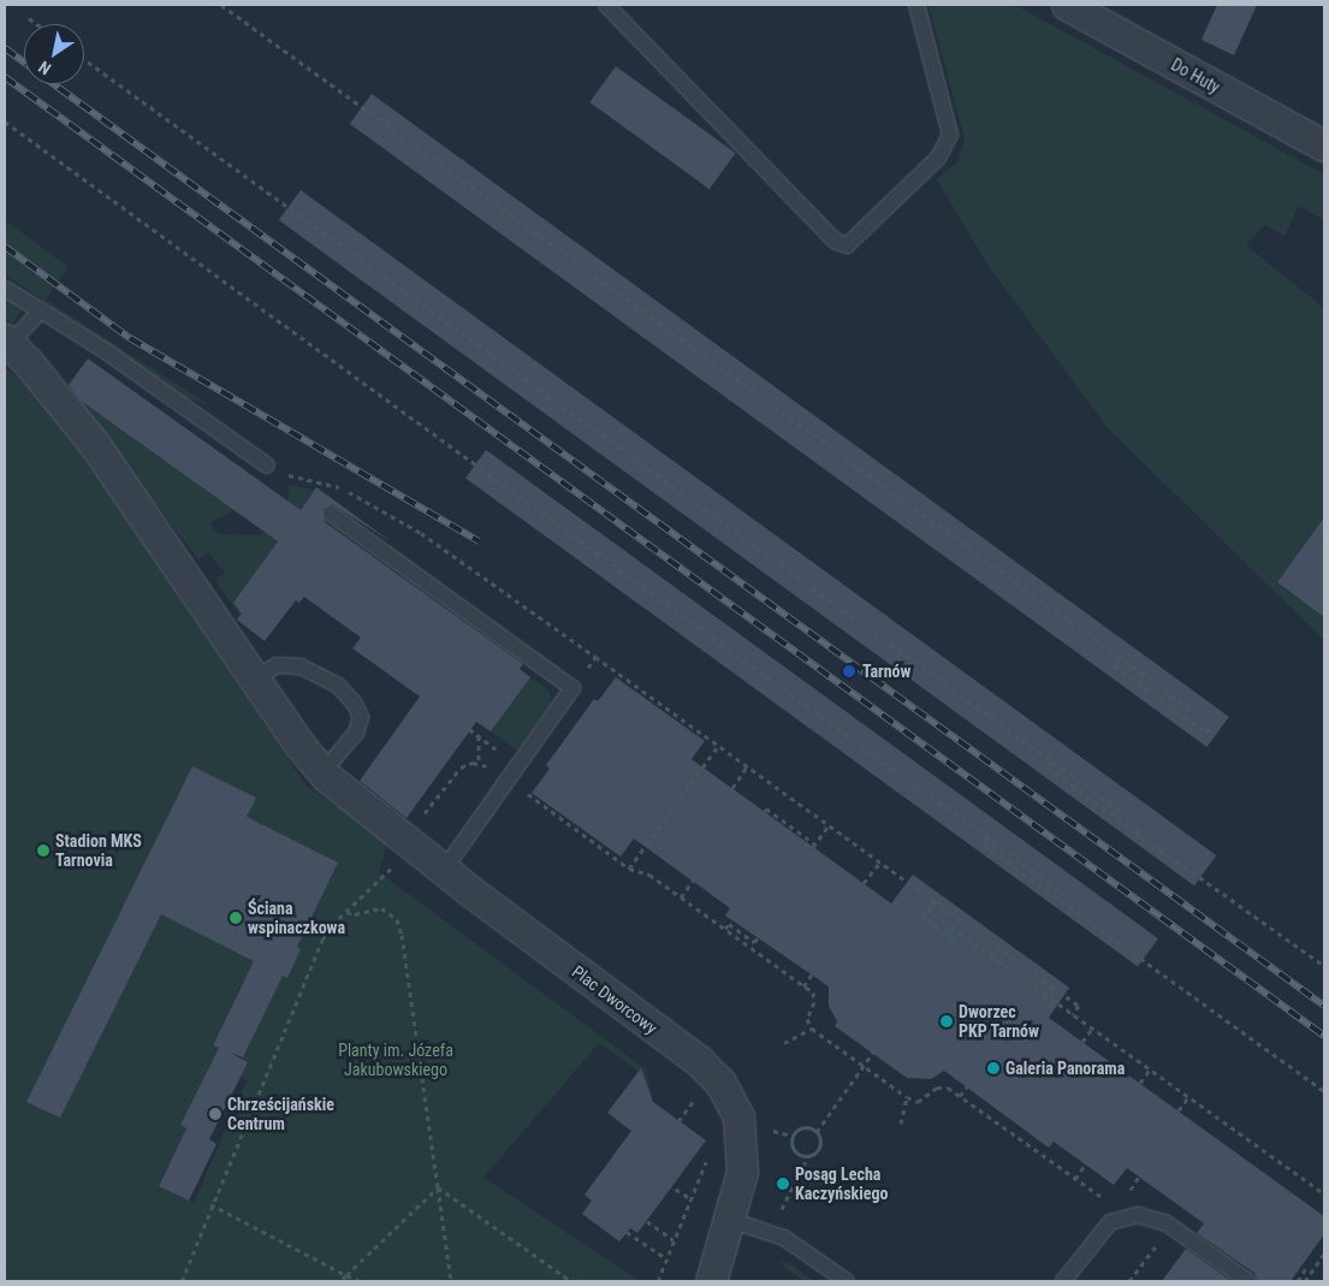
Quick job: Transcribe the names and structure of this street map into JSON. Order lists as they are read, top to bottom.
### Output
{
  "streets": {
    "street": ["Do Huty", "Plac Dworcowy"]
  },
  "parks": ["Planty im. Józefa Jakubowskiego"],
  "places": [
    "Tarnów",
    "Stadion MKS Tarnovia",
    "Ściana wspinaczkowa",
    "Dworzec PKP Tarnów",
    "Galeria Panorama",
    "Chrześcijańskie Centrum",
    "Posąg Lecha Kaczyńskiego"
  ],
  "north": "bottom left"
}
